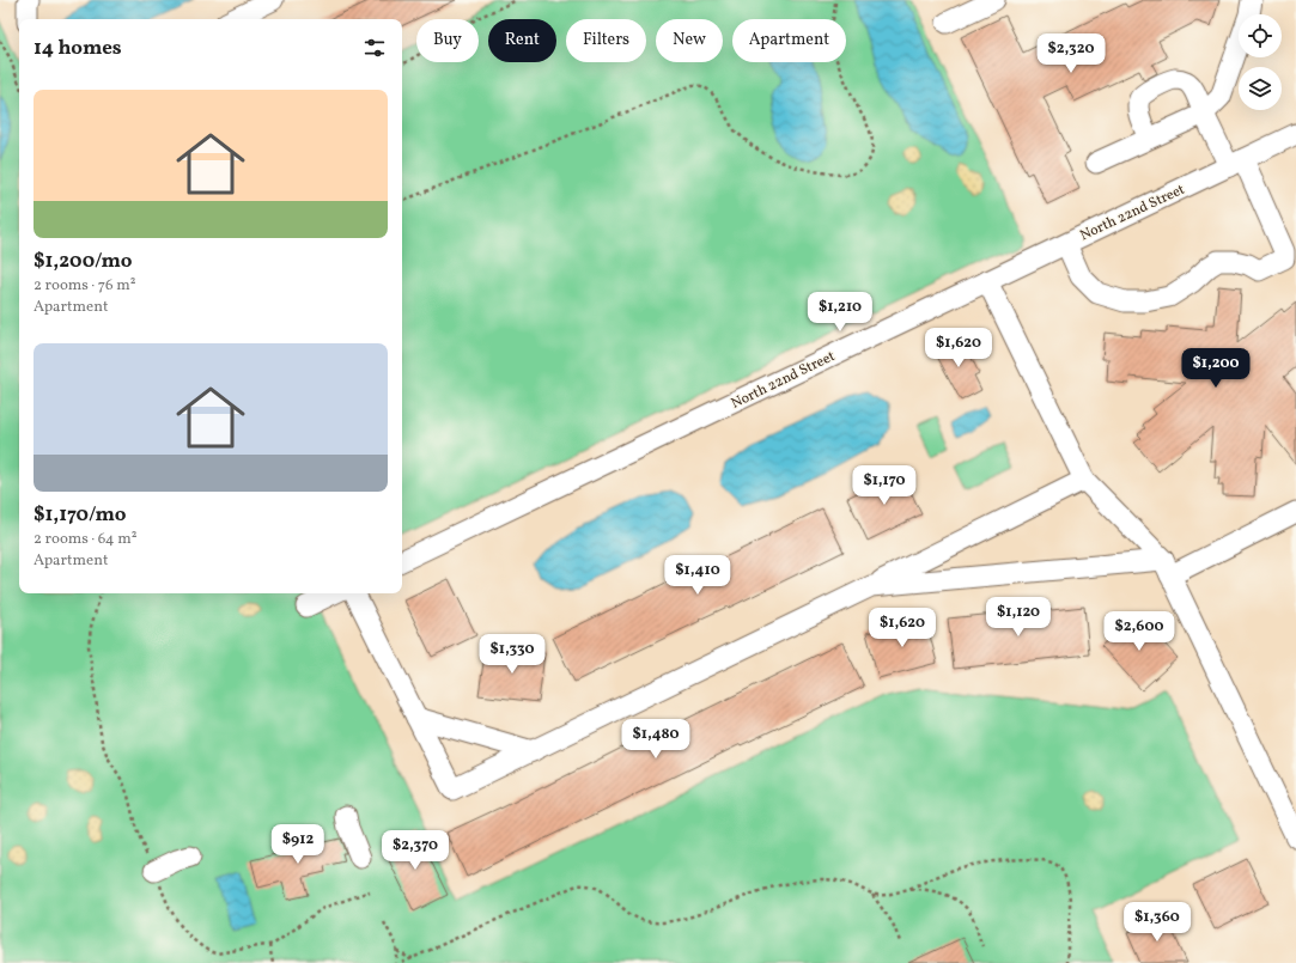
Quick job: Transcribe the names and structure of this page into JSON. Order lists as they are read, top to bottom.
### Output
{
  "streets": {
    "street": ["North 22nd Street"]
  },
  "page": {
    "chip": [
      "Buy",
      "Rent",
      "Filters",
      "New",
      "Apartment"
    ],
    "heading": "14 homes",
    "price": [
      "$2,320",
      "$1,210",
      "$1,620",
      "$1,200",
      "$1,170",
      "$1,410",
      "$1,120",
      "$1,620",
      "$2,600",
      "$1,330",
      "$1,480",
      "$912",
      "$2,370",
      "$1,360"
    ],
    "list": [
      {
        "name": "$1,200/mo",
        "note": "2 rooms · 76 m² · Apartment"
      },
      {
        "name": "$1,170/mo",
        "note": "2 rooms · 64 m² · Apartment"
      }
    ]
  }
}
